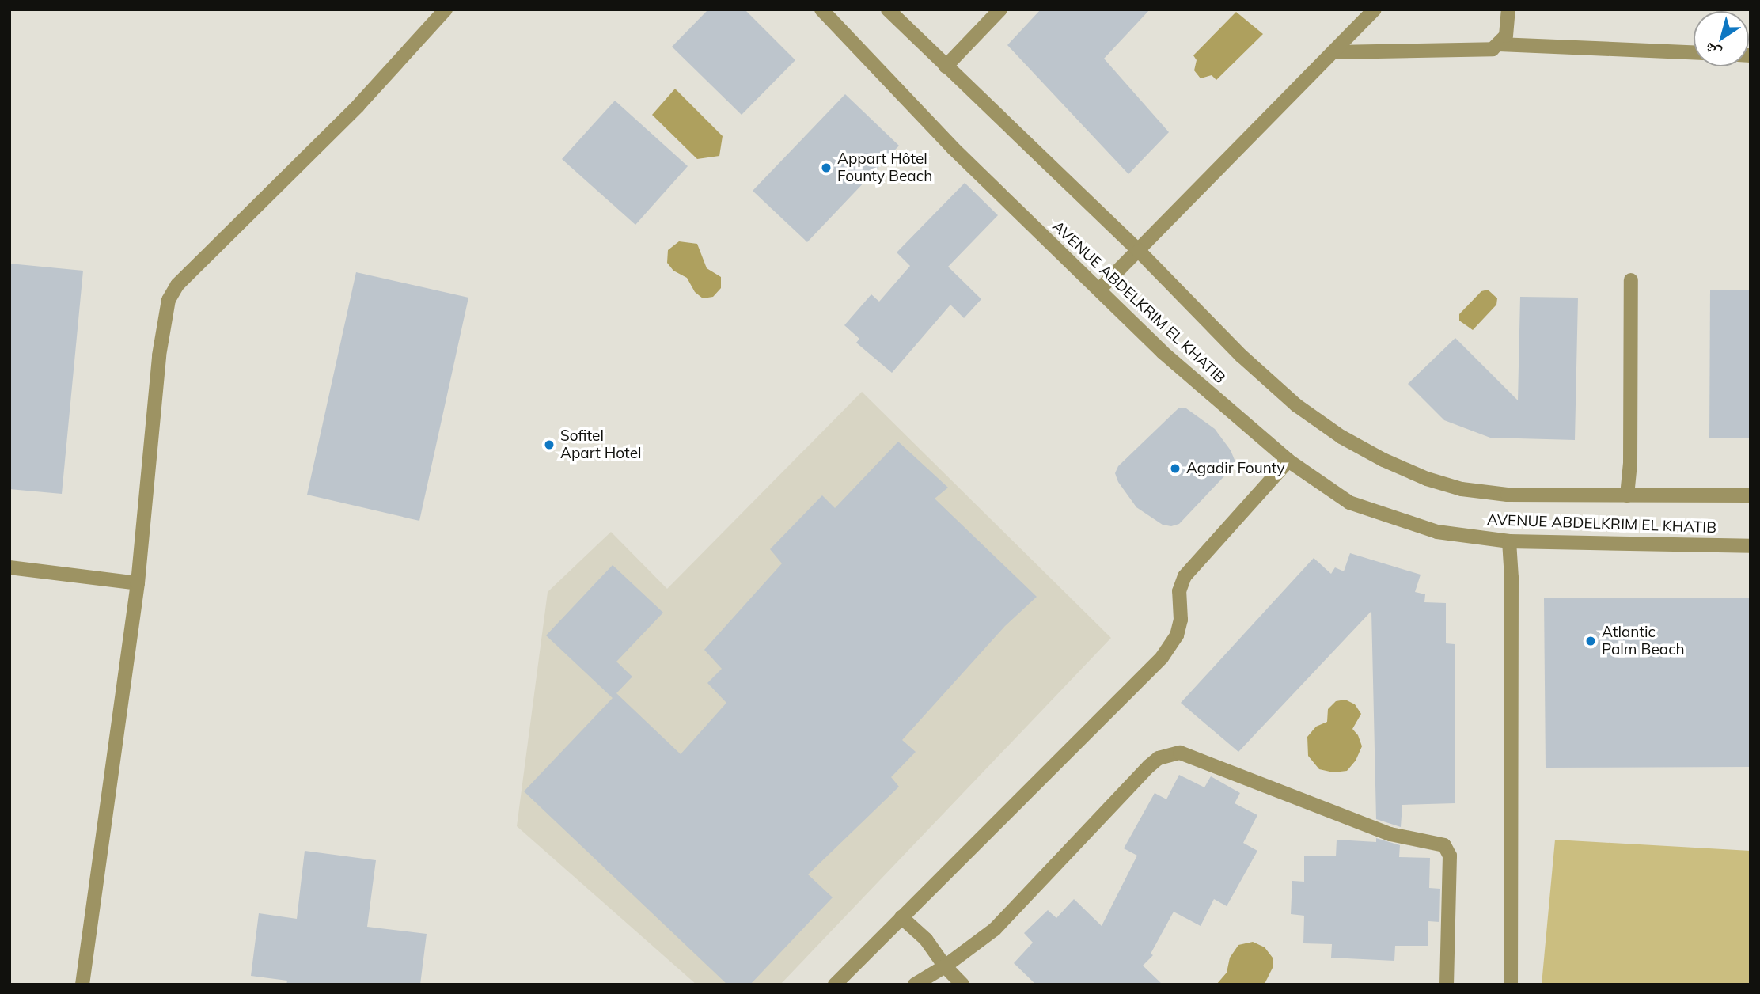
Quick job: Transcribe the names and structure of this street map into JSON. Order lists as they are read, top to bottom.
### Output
{
  "streets": {
    "street": ["AVENUE ABDELKRIM EL KHATIB"]
  },
  "places": [
    "Appart Hôtel Founty Beach",
    "Sofitel Apart Hotel",
    "Agadir Founty",
    "Atlantic Palm Beach"
  ],
  "north": "bottom left"
}
